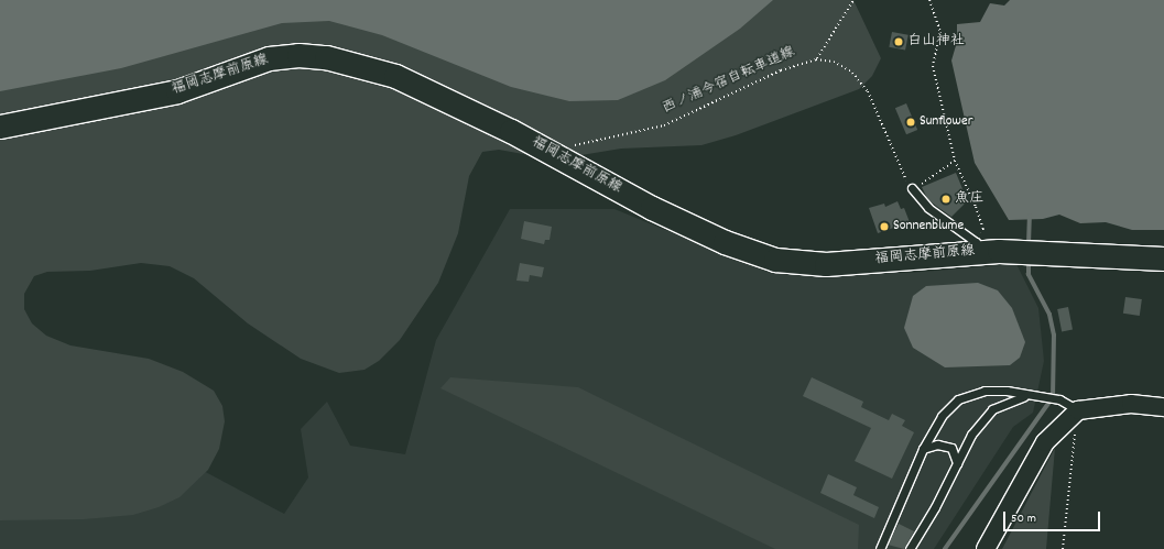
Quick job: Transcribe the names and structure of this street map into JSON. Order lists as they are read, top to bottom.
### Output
{
  "streets": {
    "main road": ["福岡志摩前原線"],
    "path": ["西ノ浦今宿自転車道線"]
  },
  "crossings": [
    ["福岡志摩前原線", "西ノ浦今宿自転車道線"]
  ],
  "places": [
    "白山神社",
    "Sunflower",
    "魚庄",
    "Sonnenblume"
  ],
  "scale_bar": "50 m"
}
